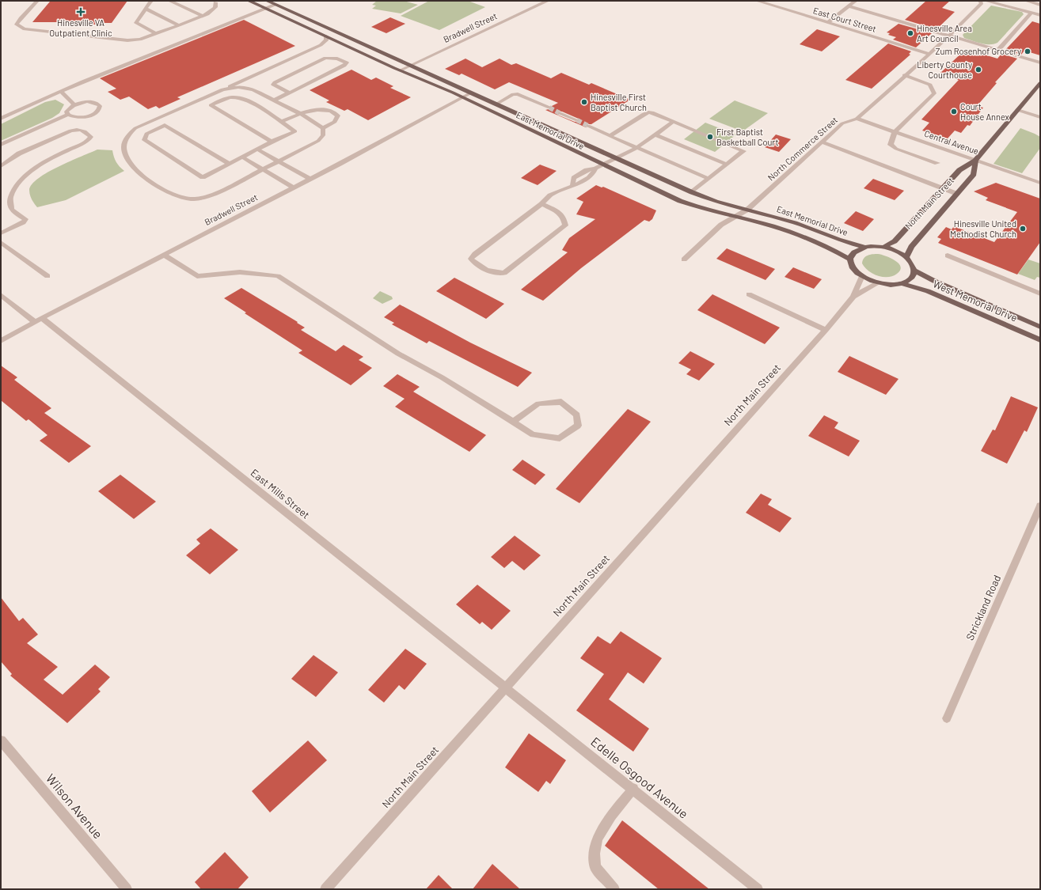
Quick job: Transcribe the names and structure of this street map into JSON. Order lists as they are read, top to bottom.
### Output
{
  "streets": {
    "main road": ["East Memorial Drive", "North Main Street", "West Memorial Drive"],
    "street": [
      "East Court Street",
      "Bradwell Street",
      "Central Avenue",
      "North Commerce Street",
      "East Mills Street",
      "Strickland Road",
      "Edelle Osgood Avenue",
      "Wilson Avenue"
    ]
  },
  "crossings": [
    ["East Court Street", "North Commerce Street"],
    ["Bradwell Street", "East Memorial Drive"],
    ["Bradwell Street", "East Mills Street"],
    ["East Memorial Drive", "North Commerce Street"],
    ["East Memorial Drive", "North Main Street"],
    ["East Memorial Drive", "West Memorial Drive"],
    ["Central Avenue", "North Commerce Street"],
    ["Central Avenue", "North Main Street"],
    ["North Main Street", "West Memorial Drive"],
    ["North Main Street", "East Mills Street"],
    ["North Main Street", "Edelle Osgood Avenue"],
    ["East Mills Street", "Edelle Osgood Avenue"]
  ],
  "places": {
    "health": ["Hinesville VA Outpatient Clinic"],
    "other": [
      "Hinesville Area Art Council",
      "Zum Rosenhof Grocery",
      "Liberty County Courthouse",
      "Hinesville First Baptist Church",
      "Court House Annex",
      "First Baptist Basketball Court",
      "Hinesville United Methodist Church"
    ]
  }
}
